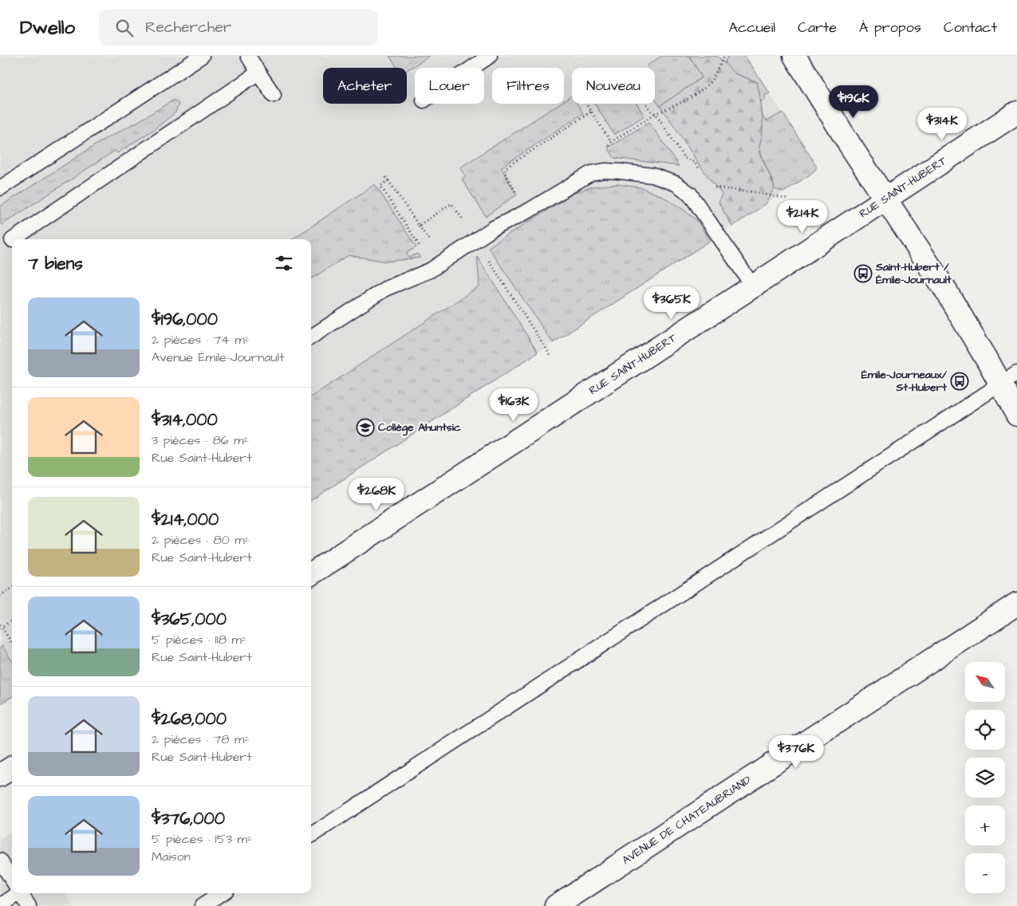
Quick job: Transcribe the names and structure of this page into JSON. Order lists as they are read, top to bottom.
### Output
{
  "streets": {
    "street": ["RUE SAINT-HUBERT", "AVENUE DE CHATEAUBRIAND"]
  },
  "places": {
    "bus stop": ["Saint-Hubert / Émile-Journault", "Émile-Journeaux/ St-Hubert"],
    "school or university": ["Collège Ahuntsic"]
  },
  "north": "top left",
  "page": {
    "header": "Dwello",
    "search": "Rechercher",
    "nav": [
      "Accueil",
      "Carte",
      "À propos",
      "Contact"
    ],
    "chip": [
      "Acheter",
      "Louer",
      "Filtres",
      "Nouveau"
    ],
    "price": [
      "$196K",
      "$314K",
      "$214K",
      "$365K",
      "$163K",
      "$268K",
      "$376K"
    ],
    "heading": "7 biens",
    "list": [
      {
        "name": "$196,000",
        "note": "2 pièces · 74 m² · Avenue Émile-Journault"
      },
      {
        "name": "$314,000",
        "note": "3 pièces · 86 m² · Rue Saint-Hubert"
      },
      {
        "name": "$214,000",
        "note": "2 pièces · 80 m² · Rue Saint-Hubert"
      },
      {
        "name": "$365,000",
        "note": "5 pièces · 118 m² · Rue Saint-Hubert"
      },
      {
        "name": "$268,000",
        "note": "2 pièces · 78 m² · Rue Saint-Hubert"
      },
      {
        "name": "$376,000",
        "note": "5 pièces · 153 m² · Maison"
      }
    ],
    "map_buttons": ["+", "−"]
  }
}
